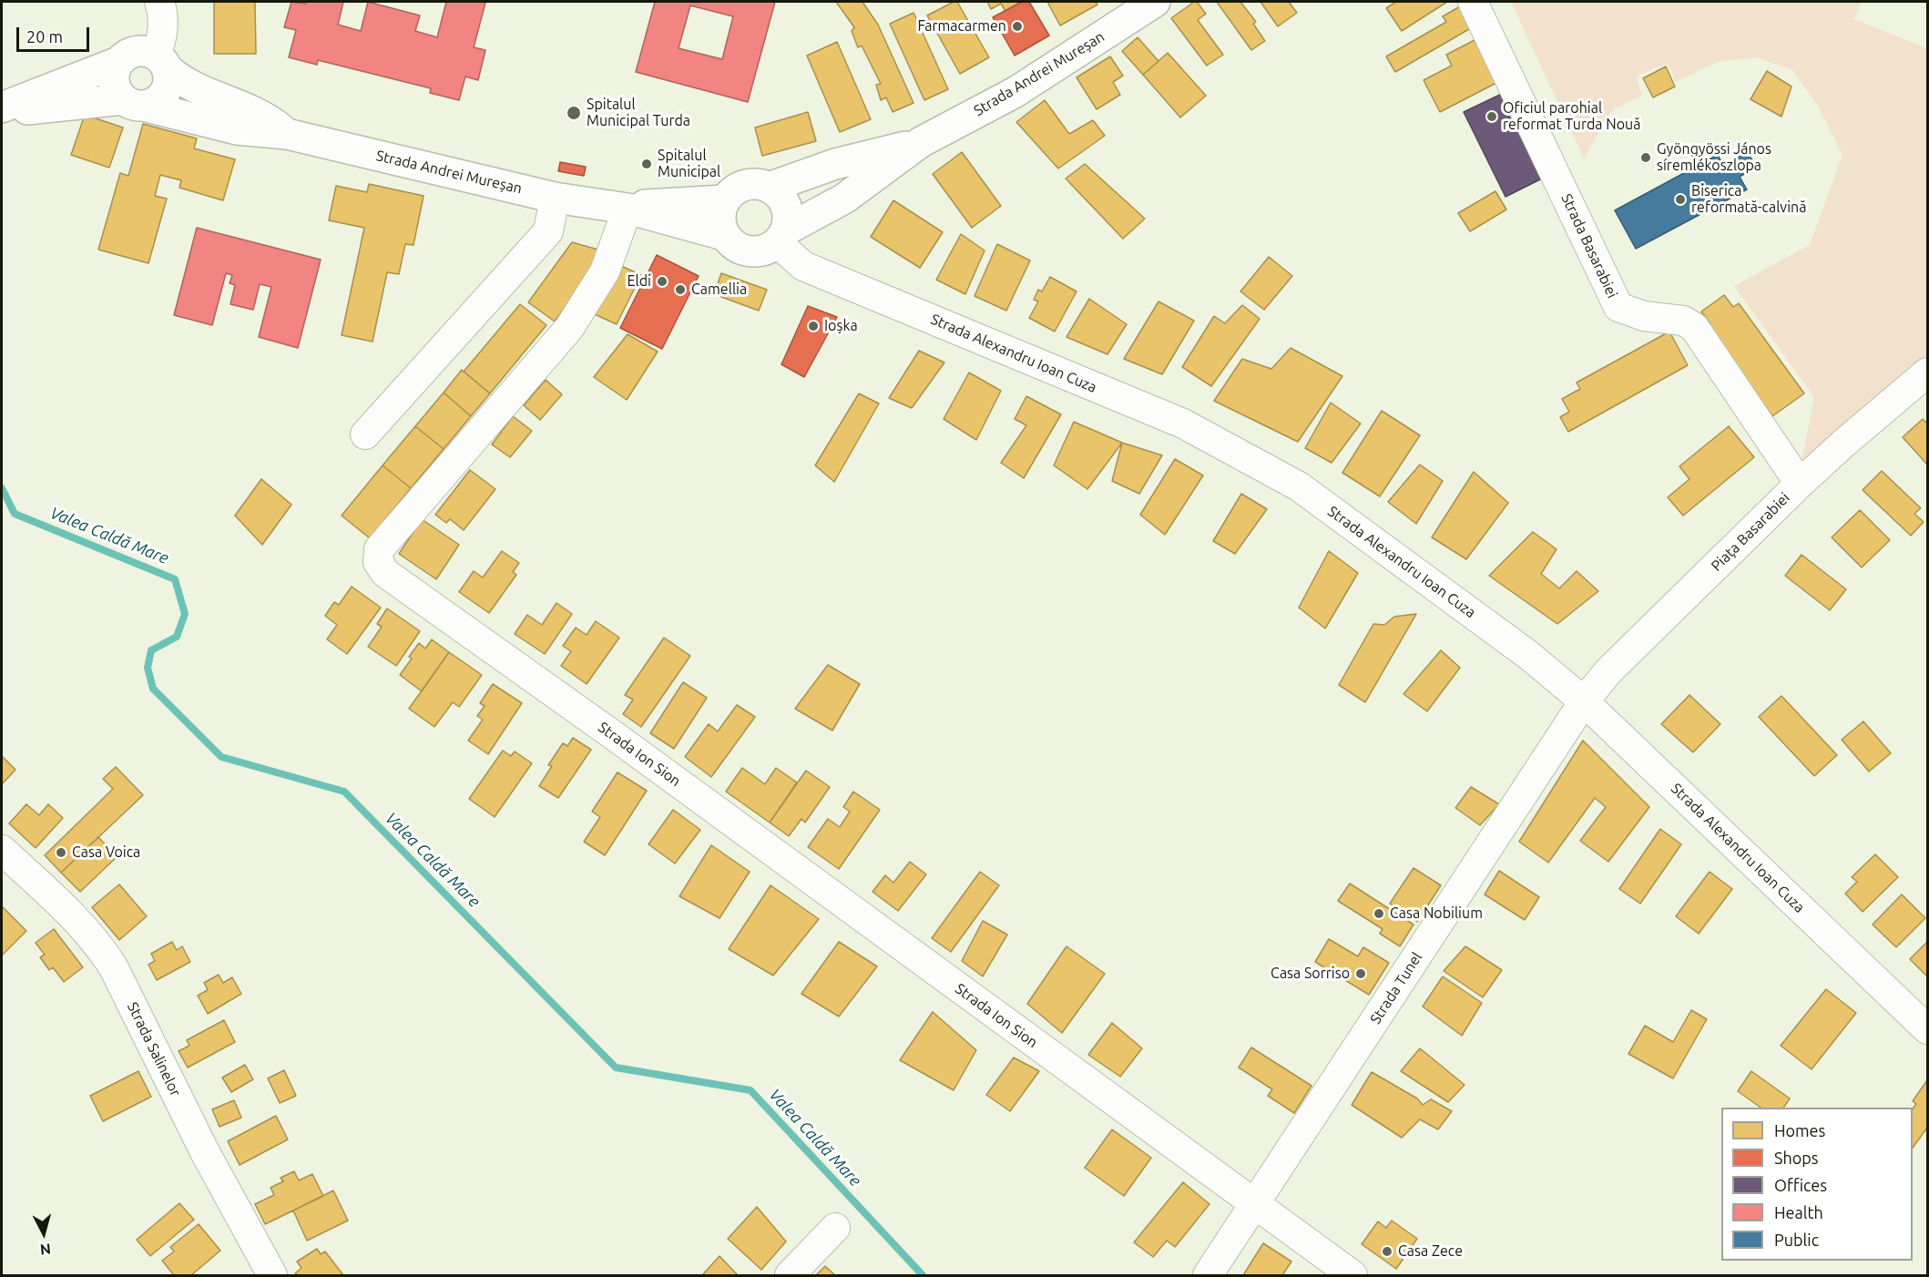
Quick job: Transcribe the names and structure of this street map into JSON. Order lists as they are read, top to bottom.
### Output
{
  "streets": {
    "main road": ["Strada Andrei Mureșan"],
    "street": [
      "Strada Basarabiei",
      "Strada Alexandru Ioan Cuza",
      "Piața Basarabiei",
      "Strada Ion Sion",
      "Strada Tunel",
      "Strada Salinelor"
    ]
  },
  "crossings": [
    ["Strada Andrei Mureșan", "Strada Alexandru Ioan Cuza"],
    ["Strada Andrei Mureșan", "Strada Ion Sion"],
    ["Strada Basarabiei", "Piața Basarabiei"],
    ["Strada Alexandru Ioan Cuza", "Piața Basarabiei"],
    ["Strada Alexandru Ioan Cuza", "Strada Tunel"],
    ["Piața Basarabiei", "Strada Tunel"],
    ["Strada Ion Sion", "Strada Tunel"]
  ],
  "water": ["Valea Caldă Mare"],
  "places": [
    "Farmacarmen",
    "Spitalul Municipal Turda",
    "Oficiul parohial reformat Turda Nouă",
    "Gyöngyössi János síremlékoszlopa",
    "Spitalul Municipal",
    "Biserica reformată-calvină",
    "Eldi",
    "Camellia",
    "Ioșka",
    "Casa Voica",
    "Casa Nobilium",
    "Casa Sorriso",
    "Casa Zece"
  ],
  "legend": [
    "Homes",
    "Shops",
    "Offices",
    "Health",
    "Public"
  ],
  "scale_bar": "20 m",
  "north": "bottom"
}
